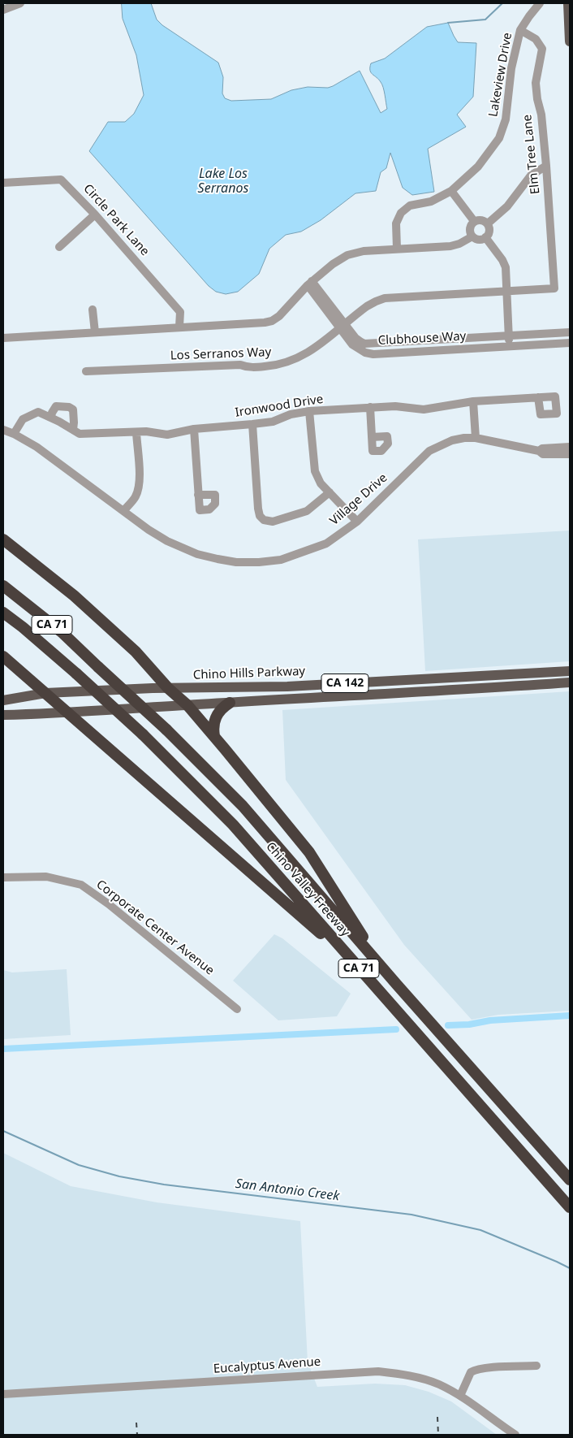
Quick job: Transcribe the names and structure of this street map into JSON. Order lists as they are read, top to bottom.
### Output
{
  "streets": {
    "highway": ["CA 71", "Chino Valley Freeway"],
    "main road": ["Chino Hills Parkway", "CA 142"],
    "street": [
      "Lakeview Drive",
      "Elm Tree Lane",
      "Circle Park Lane",
      "Clubhouse Way",
      "Los Serranos Way",
      "Ironwood Drive",
      "Village Drive",
      "Corporate Center Avenue",
      "Eucalyptus Avenue"
    ]
  },
  "crossings": [
    ["Lakeview Drive", "Elm Tree Lane"],
    ["Elm Tree Lane", "Los Serranos Way"],
    ["Clubhouse Way", "Los Serranos Way"],
    ["Ironwood Drive", "Village Drive"]
  ],
  "water": ["Lake Los Serranos", "San Antonio Creek"]
}
